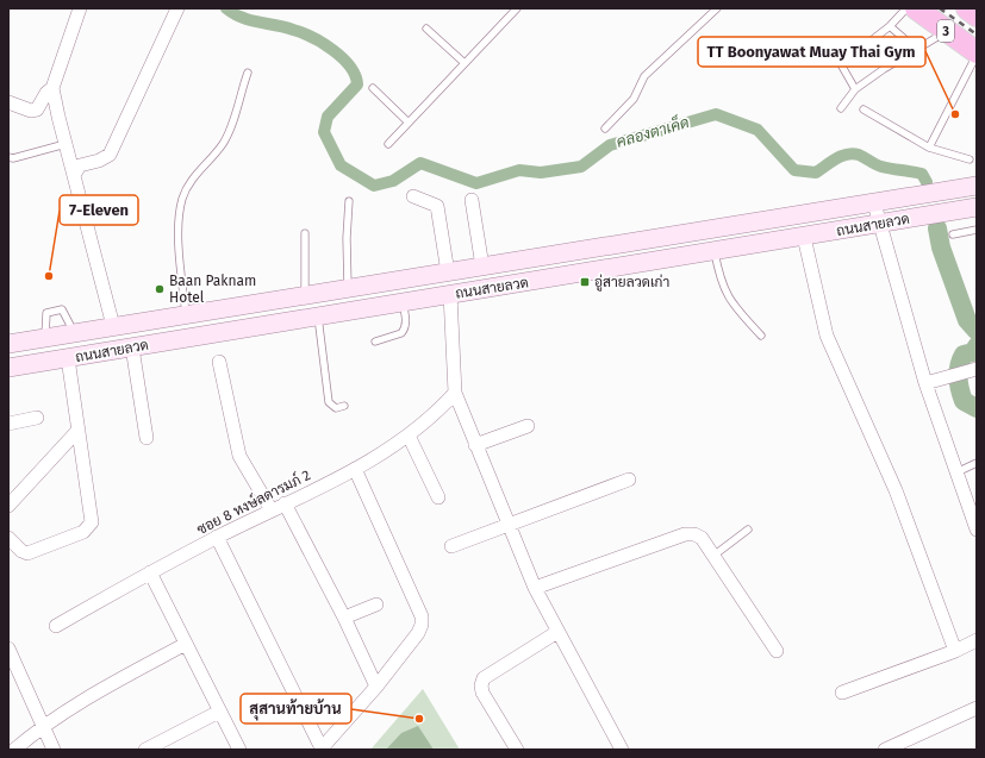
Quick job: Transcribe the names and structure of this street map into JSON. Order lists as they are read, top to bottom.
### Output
{
  "streets": {
    "highway": ["3"],
    "main road": ["ถนนสายลวด"],
    "street": ["ซอย 8 หงษ์ลดารมภ์ 2"]
  },
  "water": ["คลองตาเค็ด"],
  "places": {
    "other": [
      "TT Boonyawat Muay Thai Gym",
      "7-Eleven",
      "Baan Paknam Hotel",
      "สุสานท้ายบ้าน"
    ],
    "transit": ["อู่สายลวดเก่า"]
  }
}
